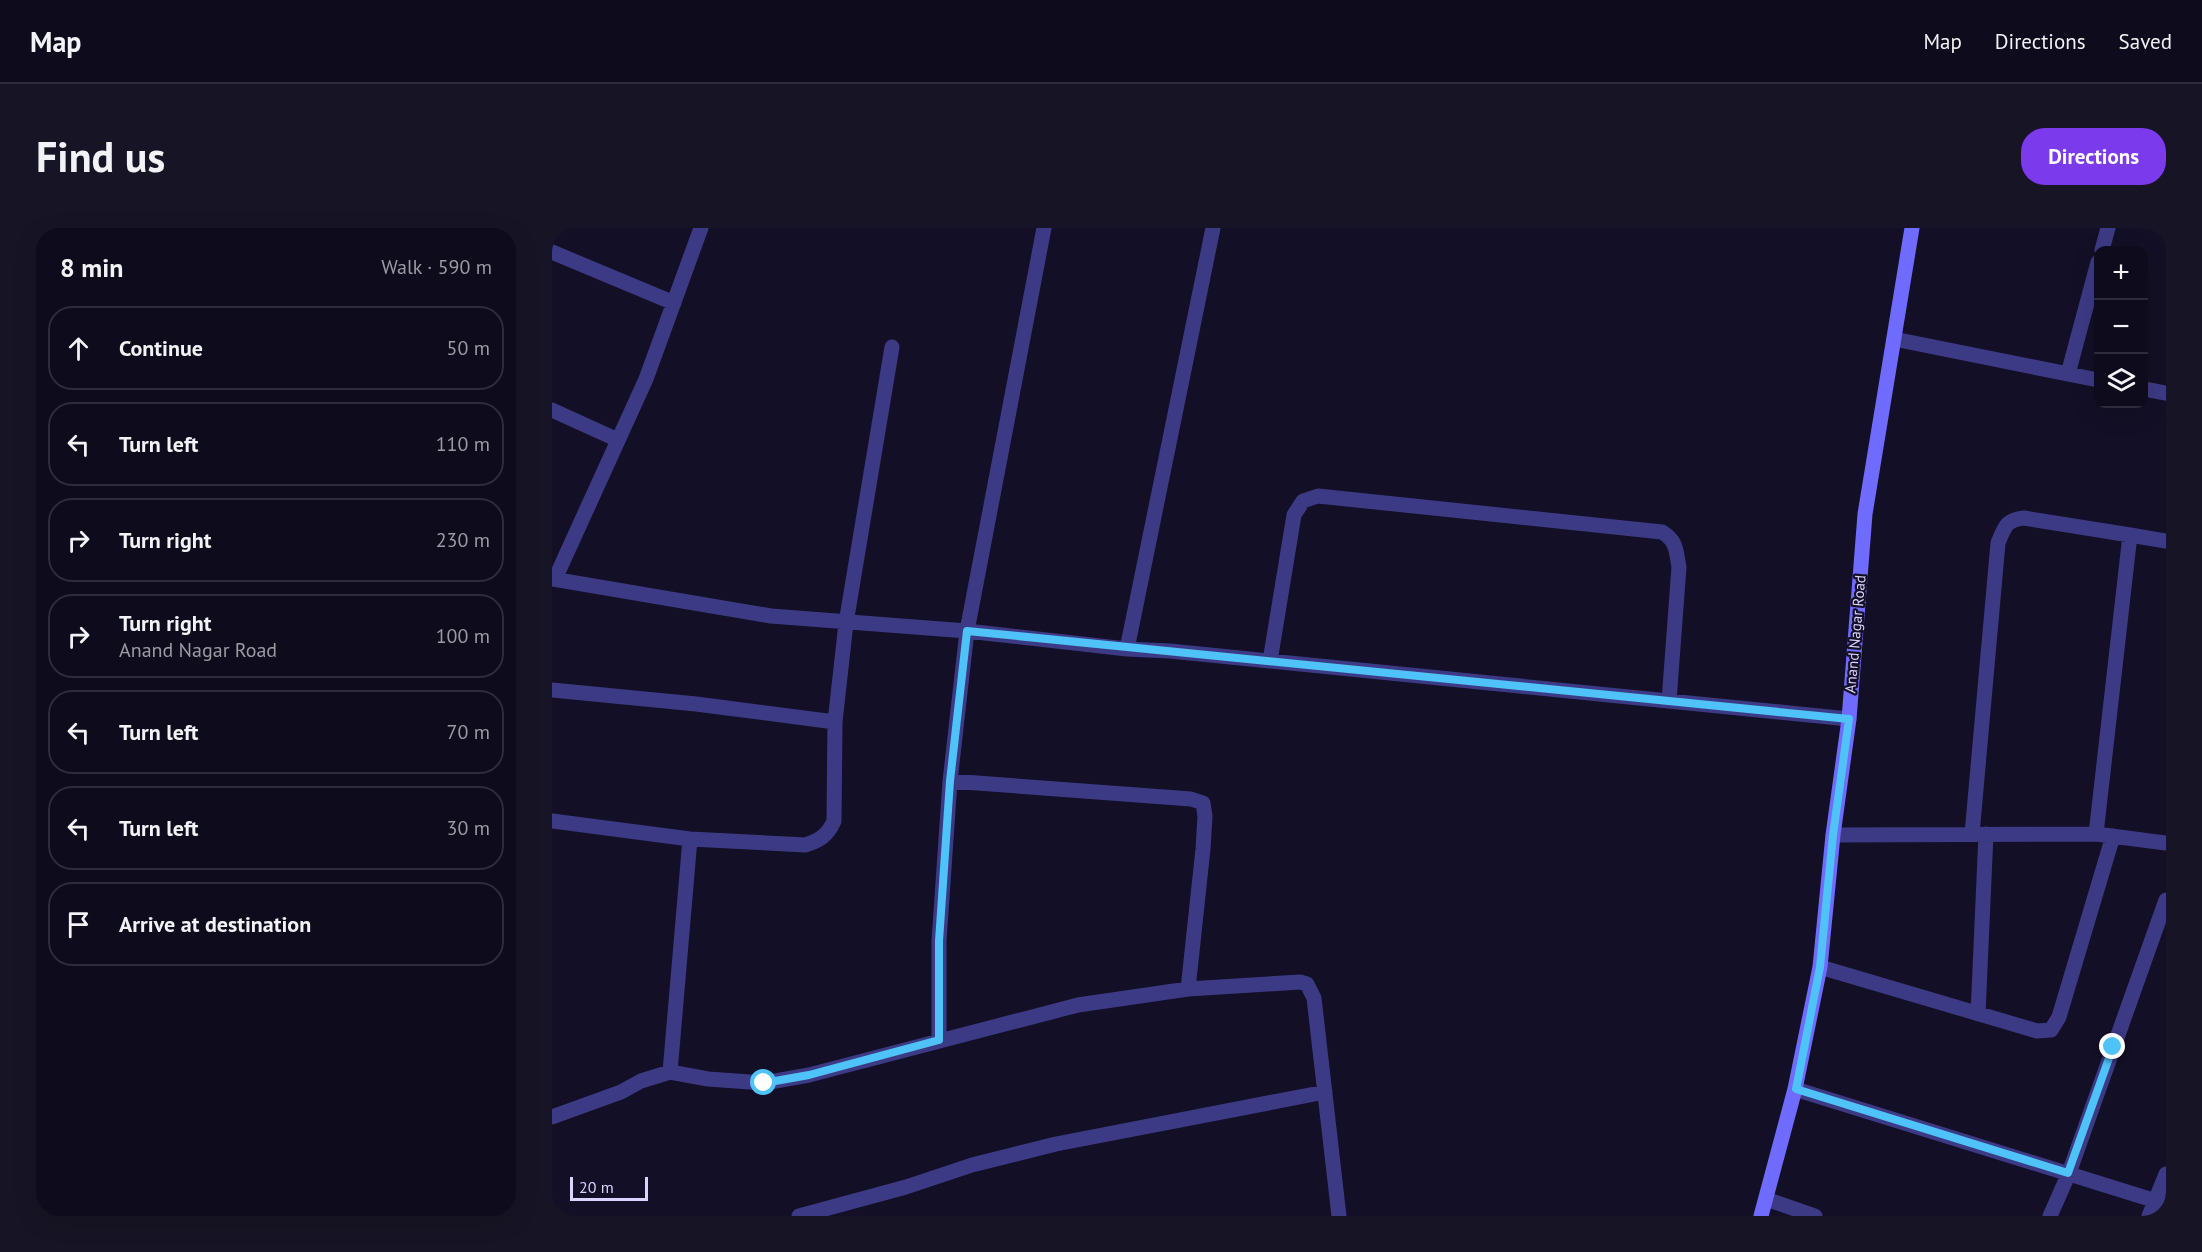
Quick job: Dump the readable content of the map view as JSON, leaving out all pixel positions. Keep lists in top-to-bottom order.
{
  "streets": {
    "street": ["Anand Nagar Road"]
  },
  "scale_bar": "20 m",
  "page": {
    "header": "Map",
    "nav": ["Map", "Directions", "Saved"],
    "buttons": "Directions",
    "title": "Find us",
    "heading": ["8 min", "Walk · 590 m"],
    "map_buttons": ["+", "−"],
    "list": [
      ["Continue", "50 m"],
      ["Turn left", "110 m"],
      ["Turn right", "230 m"],
      ["Turn right", "Anand Nagar Road", "100 m"],
      ["Turn left", "70 m"],
      ["Turn left", "30 m"],
      "Arrive at destination"
    ],
    "scale": "20 m"
  }
}
